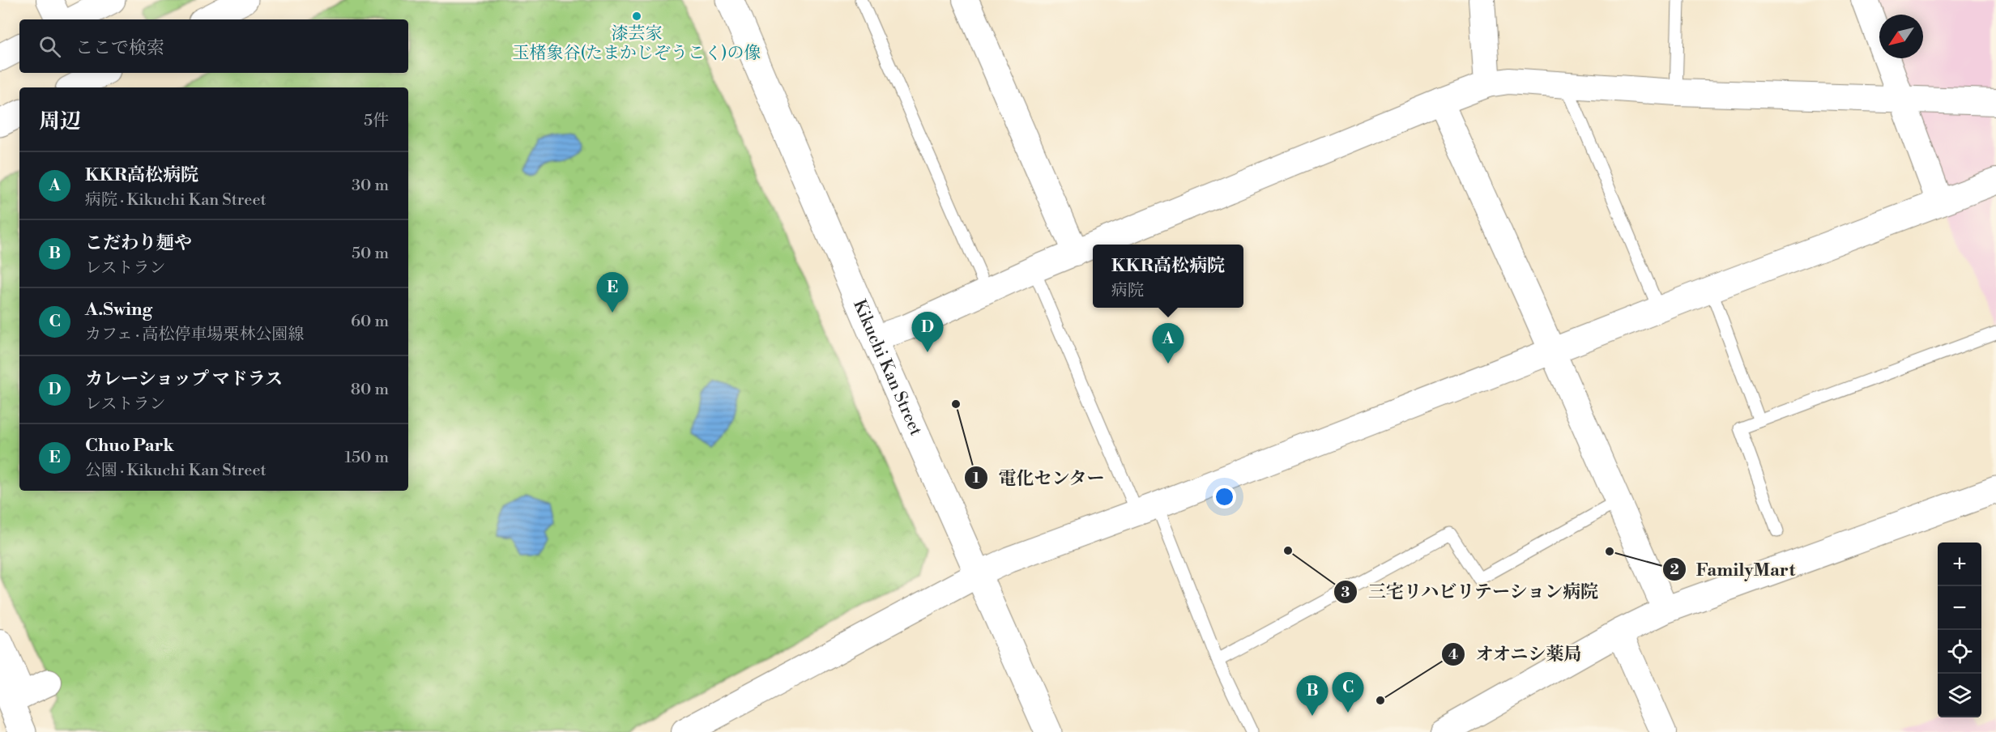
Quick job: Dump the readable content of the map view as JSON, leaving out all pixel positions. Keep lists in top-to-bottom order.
{
  "streets": {
    "main road": ["Kikuchi Kan Street"]
  },
  "places": [
    "漆芸家 玉楮象谷(たまかじぞうこく)の像",
    "電化センター",
    "三宅リハビリテーション病院",
    "FamilyMart",
    "オオニシ薬局"
  ],
  "north": "bottom left",
  "page": {
    "search": "ここで検索",
    "heading": ["周辺", "5件"],
    "list": [
      {
        "mark": "A",
        "name": "KKR高松病院",
        "note": "病院 · Kikuchi Kan Street",
        "value": "30 m"
      },
      {
        "mark": "B",
        "name": "こだわり麺や",
        "note": "レストラン",
        "value": "50 m"
      },
      {
        "mark": "C",
        "name": "A.Swing",
        "note": "カフェ · 高松停車場栗林公園線",
        "value": "60 m"
      },
      {
        "mark": "D",
        "name": "カレーショップ マドラス",
        "note": "レストラン",
        "value": "80 m"
      },
      {
        "mark": "E",
        "name": "Chuo Park",
        "note": "公園 · Kikuchi Kan Street",
        "value": "150 m"
      }
    ],
    "popup": ["KKR高松病院", "病院"],
    "pins": [
      "E",
      "D",
      "A",
      "C",
      "B"
    ],
    "map_buttons": ["+", "−"]
  }
}
